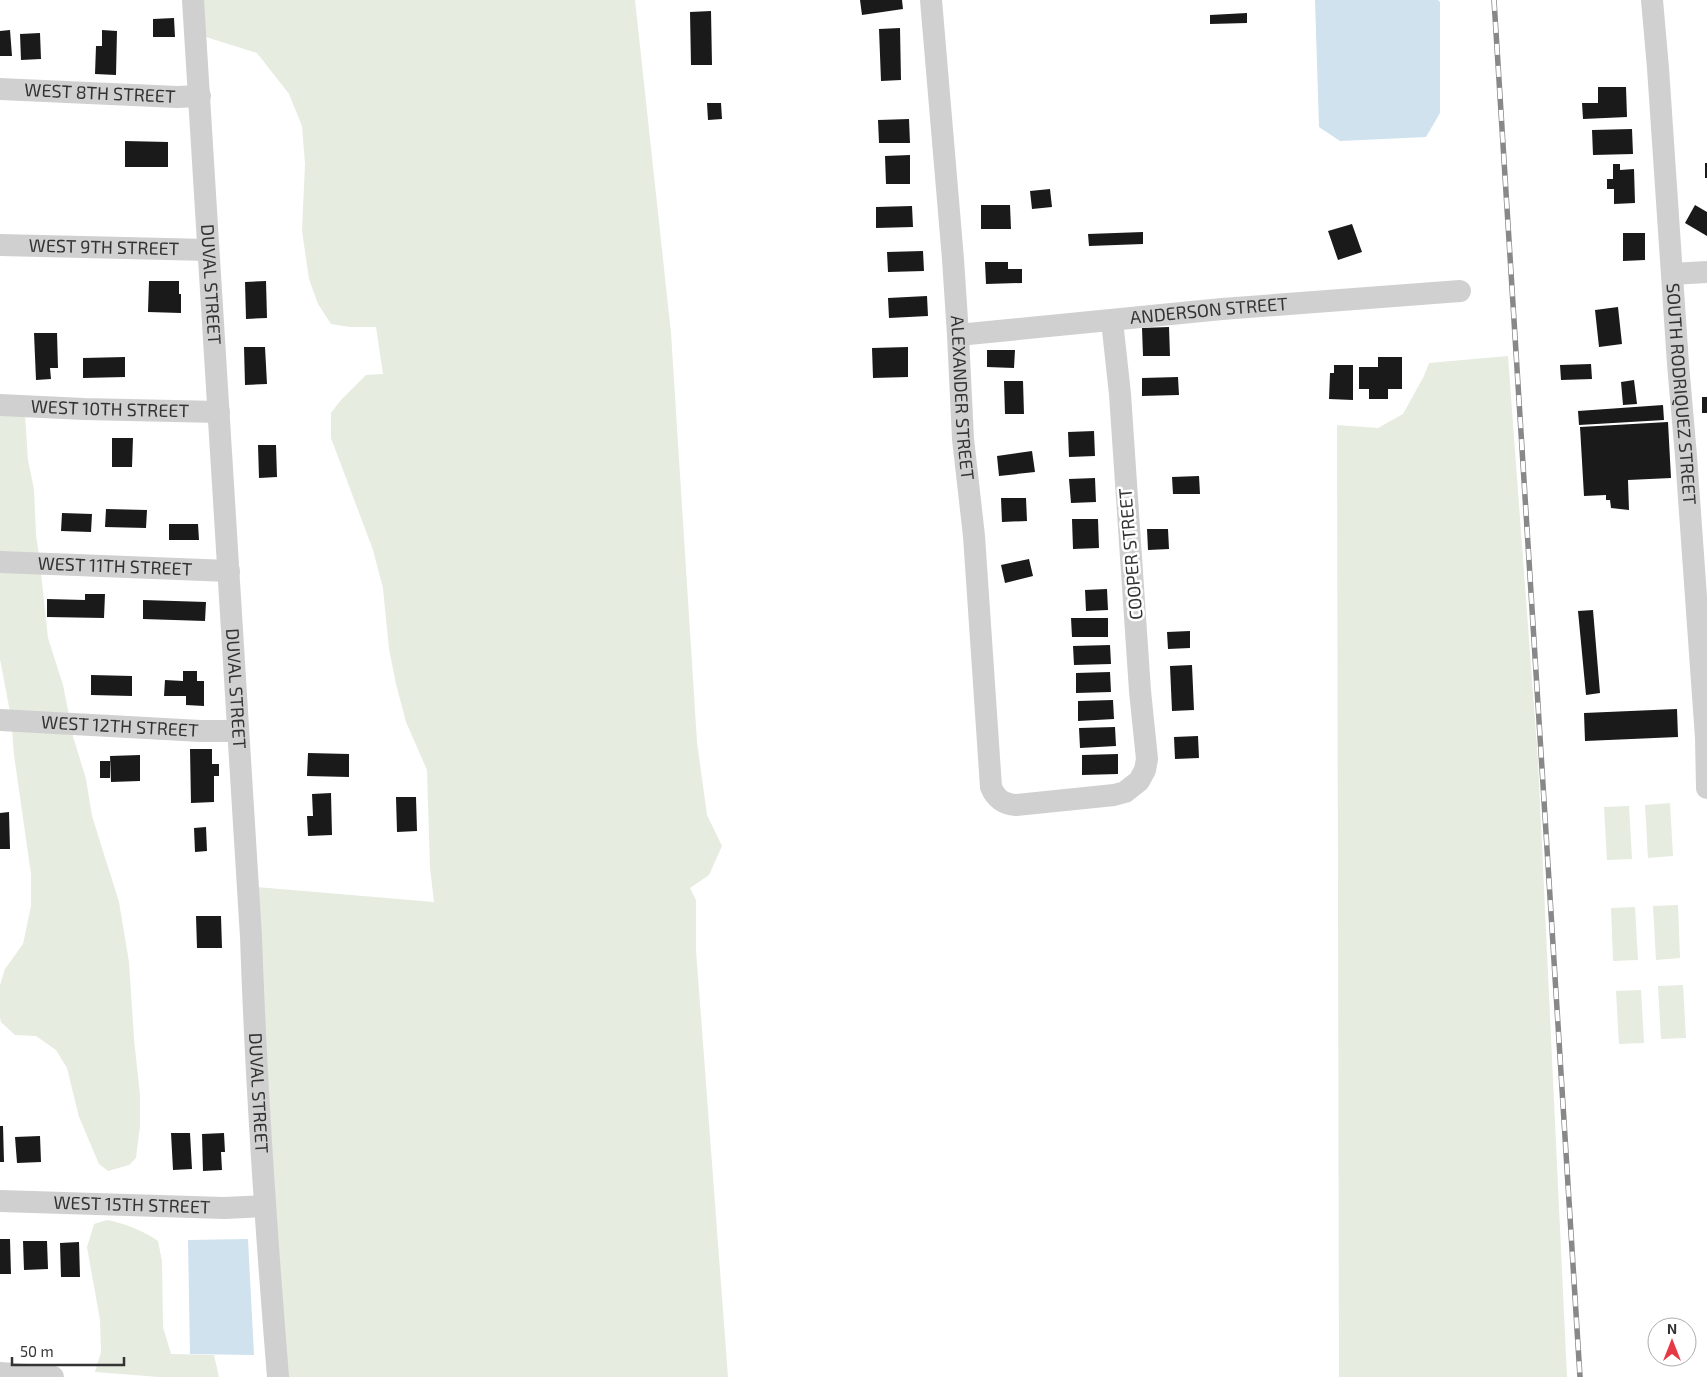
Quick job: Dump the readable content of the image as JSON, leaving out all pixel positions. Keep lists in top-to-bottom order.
{
  "streets": {
    "street": [
      "WEST 8TH STREET",
      "WEST 9TH STREET",
      "DUVAL STREET",
      "ANDERSON STREET",
      "SOUTH RODRIQUEZ STREET",
      "ALEXANDER STREET",
      "WEST 10TH STREET",
      "COOPER STREET",
      "WEST 11TH STREET",
      "WEST 12TH STREET",
      "WEST 15TH STREET"
    ]
  },
  "crossings": [
    ["WEST 8TH STREET", "DUVAL STREET"],
    ["WEST 9TH STREET", "DUVAL STREET"],
    ["DUVAL STREET", "WEST 10TH STREET"],
    ["DUVAL STREET", "WEST 11TH STREET"],
    ["DUVAL STREET", "WEST 12TH STREET"],
    ["DUVAL STREET", "WEST 15TH STREET"],
    ["ANDERSON STREET", "ALEXANDER STREET"],
    ["ANDERSON STREET", "COOPER STREET"],
    ["ALEXANDER STREET", "COOPER STREET"]
  ],
  "scale_bar": "50 m",
  "north": "top"
}
